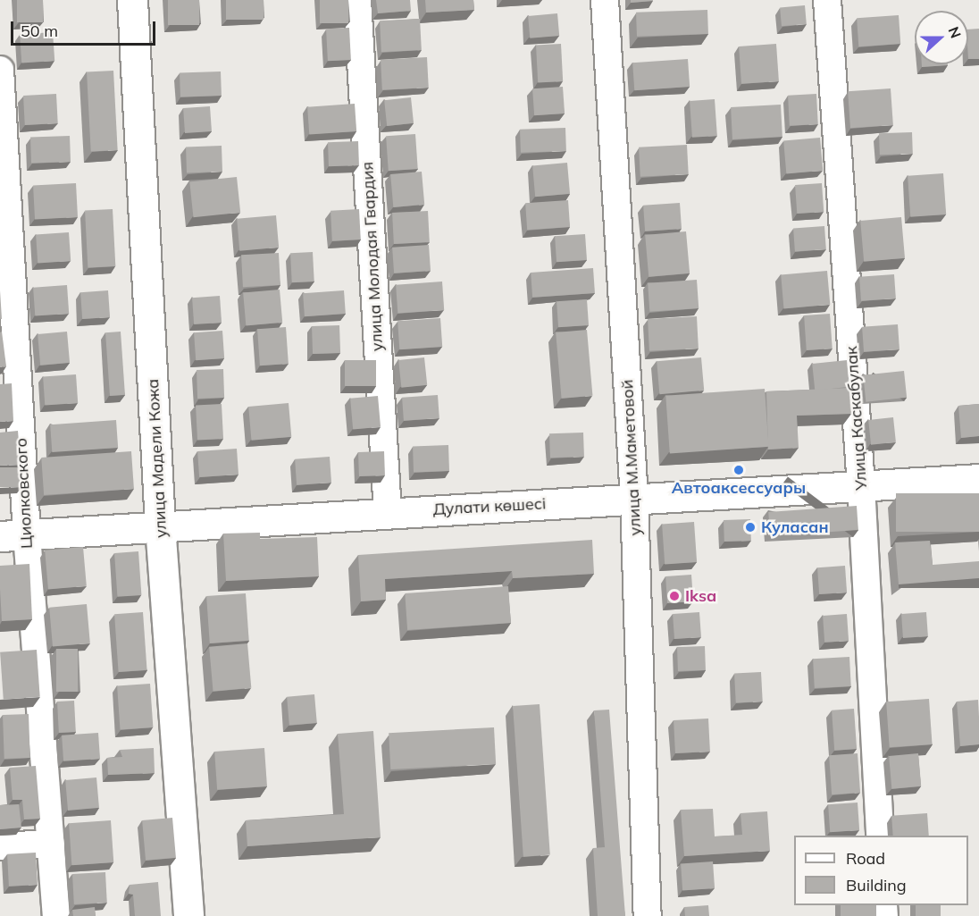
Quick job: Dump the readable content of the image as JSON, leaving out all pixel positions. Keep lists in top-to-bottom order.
{
  "streets": {
    "main road": ["улица Мадели Кожа", "Дулати көшесі"],
    "street": [
      "улица Молодая Гвардия",
      "Улица Каскабулак",
      "улица М.Маметовой",
      "Циолковского"
    ]
  },
  "crossings": [
    ["улица Молодая Гвардия", "Дулати көшесі"],
    ["Улица Каскабулак", "Дулати көшесі"],
    ["улица М.Маметовой", "Дулати көшесі"],
    ["улица Мадели Кожа", "Дулати көшесі"],
    ["Циолковского", "Дулати көшесі"]
  ],
  "places": ["Автоаксессуары", "Куласан", "Iksa"],
  "legend": ["Road", "Building"],
  "scale_bar": "50 m",
  "north": "right"
}
